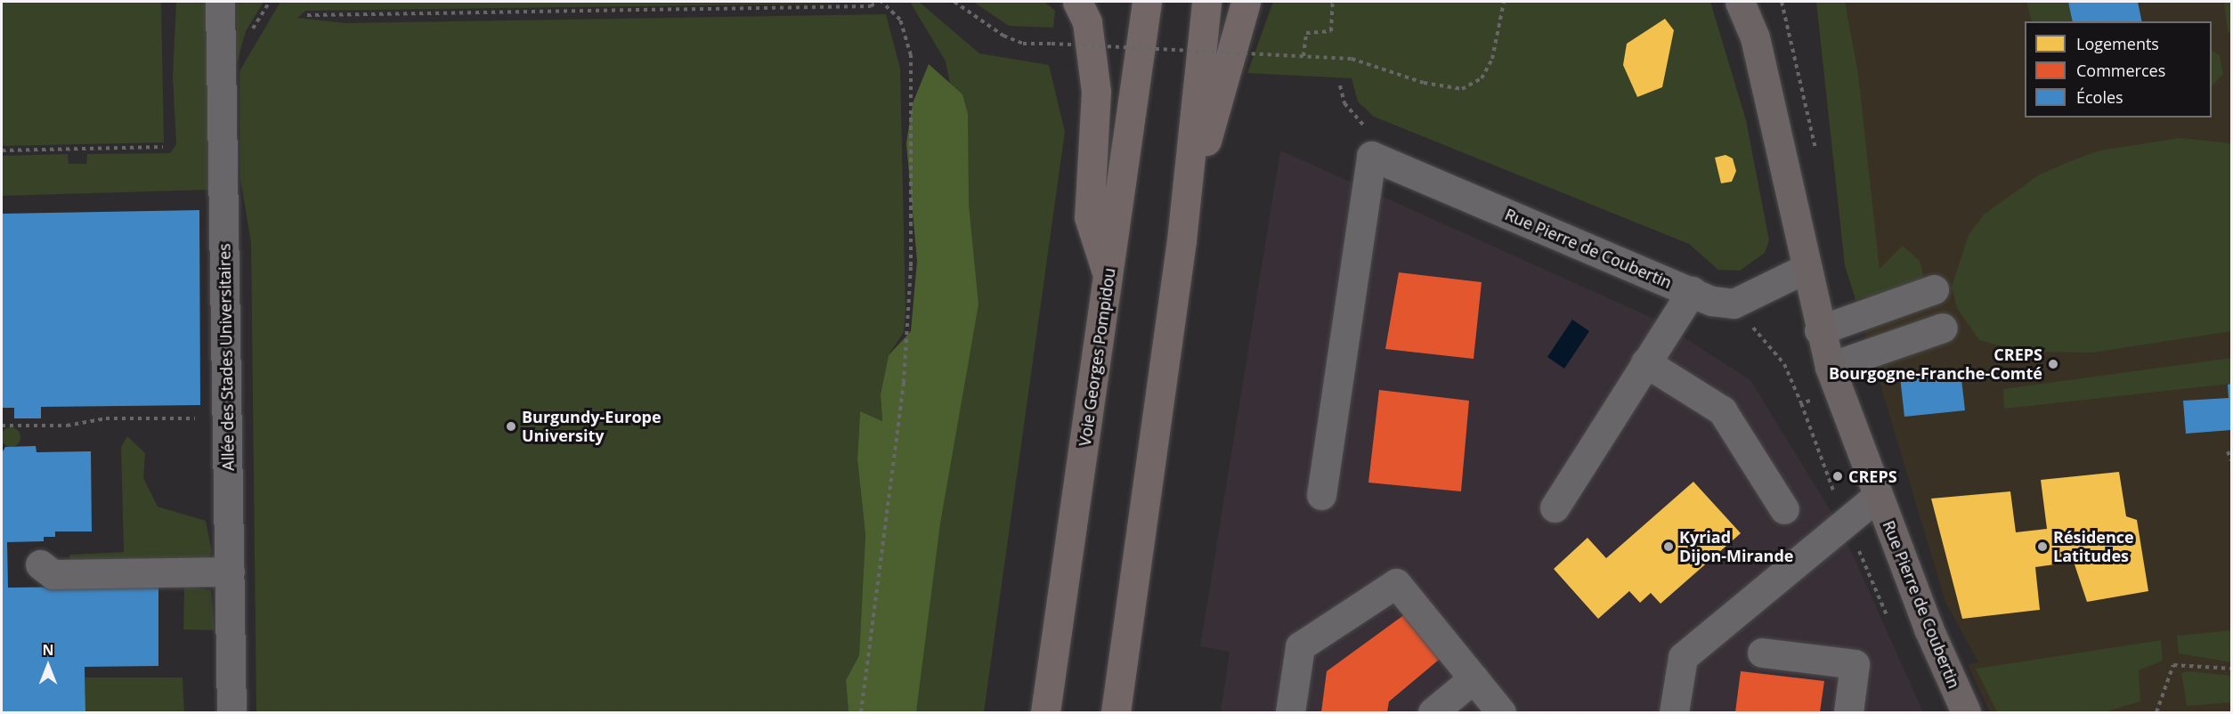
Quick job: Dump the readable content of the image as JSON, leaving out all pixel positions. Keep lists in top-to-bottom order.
{
  "streets": {
    "highway": ["Voie Georges Pompidou"],
    "main road": ["Rue Pierre de Coubertin"],
    "street": ["Allée des Stades Universitaires"]
  },
  "places": [
    "CREPS Bourgogne-Franche-Comté",
    "Burgundy-Europe University",
    "CREPS",
    "Kyriad Dijon-Mirande",
    "Résidence Latitudes"
  ],
  "legend": ["Logements", "Commerces", "Écoles"],
  "north": "top"
}
